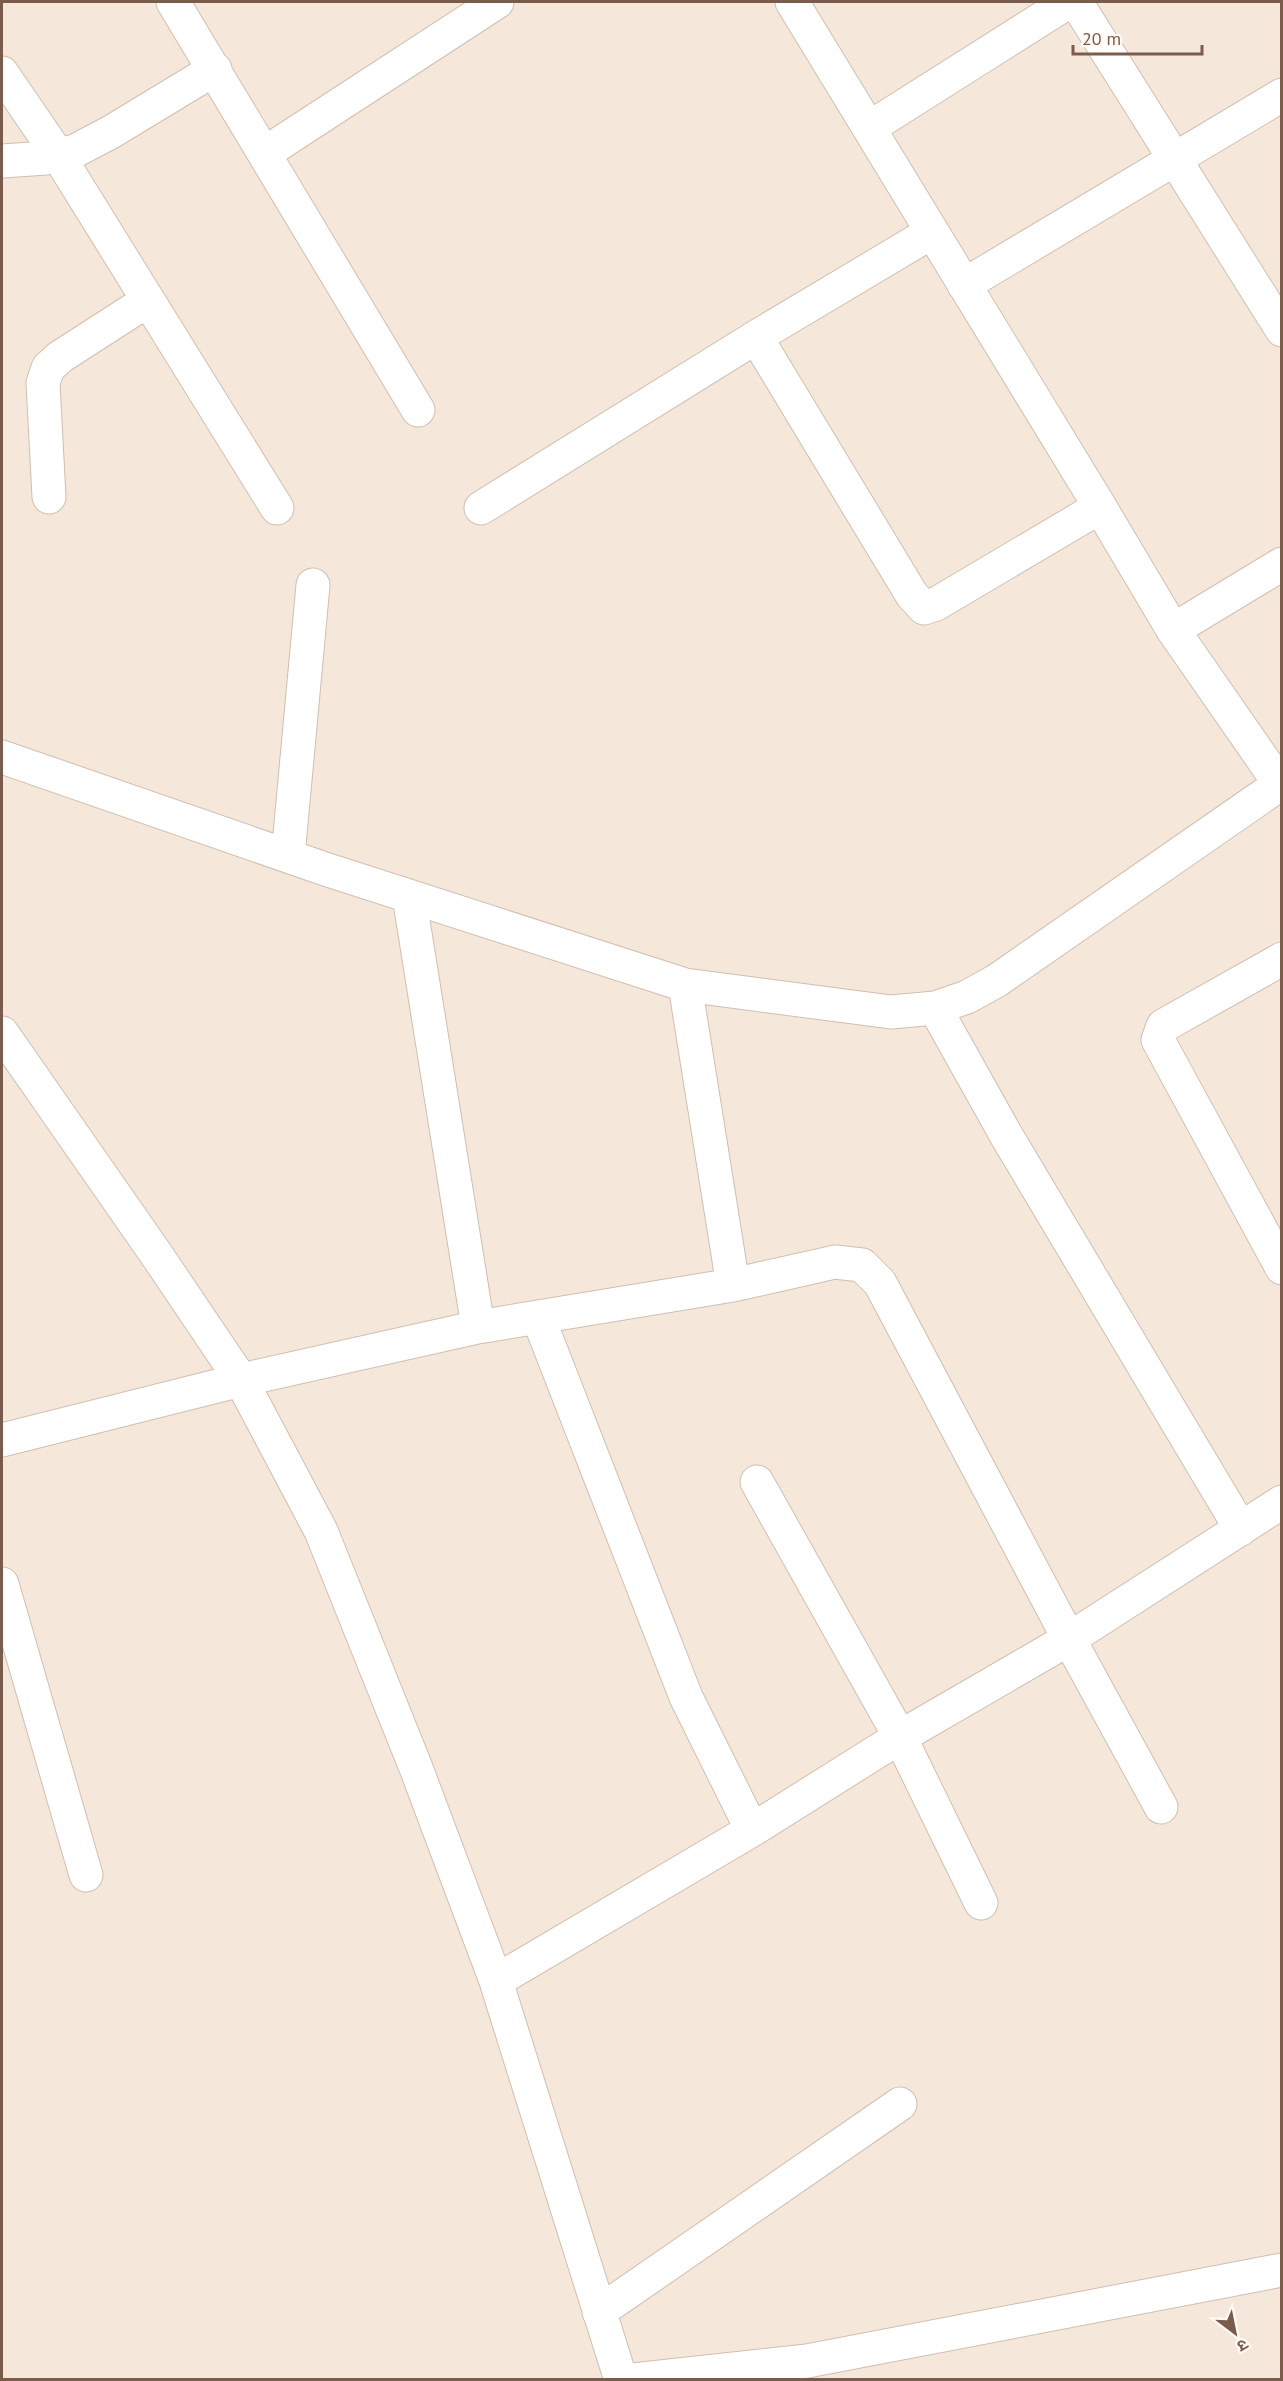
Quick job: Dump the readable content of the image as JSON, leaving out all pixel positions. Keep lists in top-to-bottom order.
{
  "scale_bar": "20 m",
  "north": "bottom right"
}
